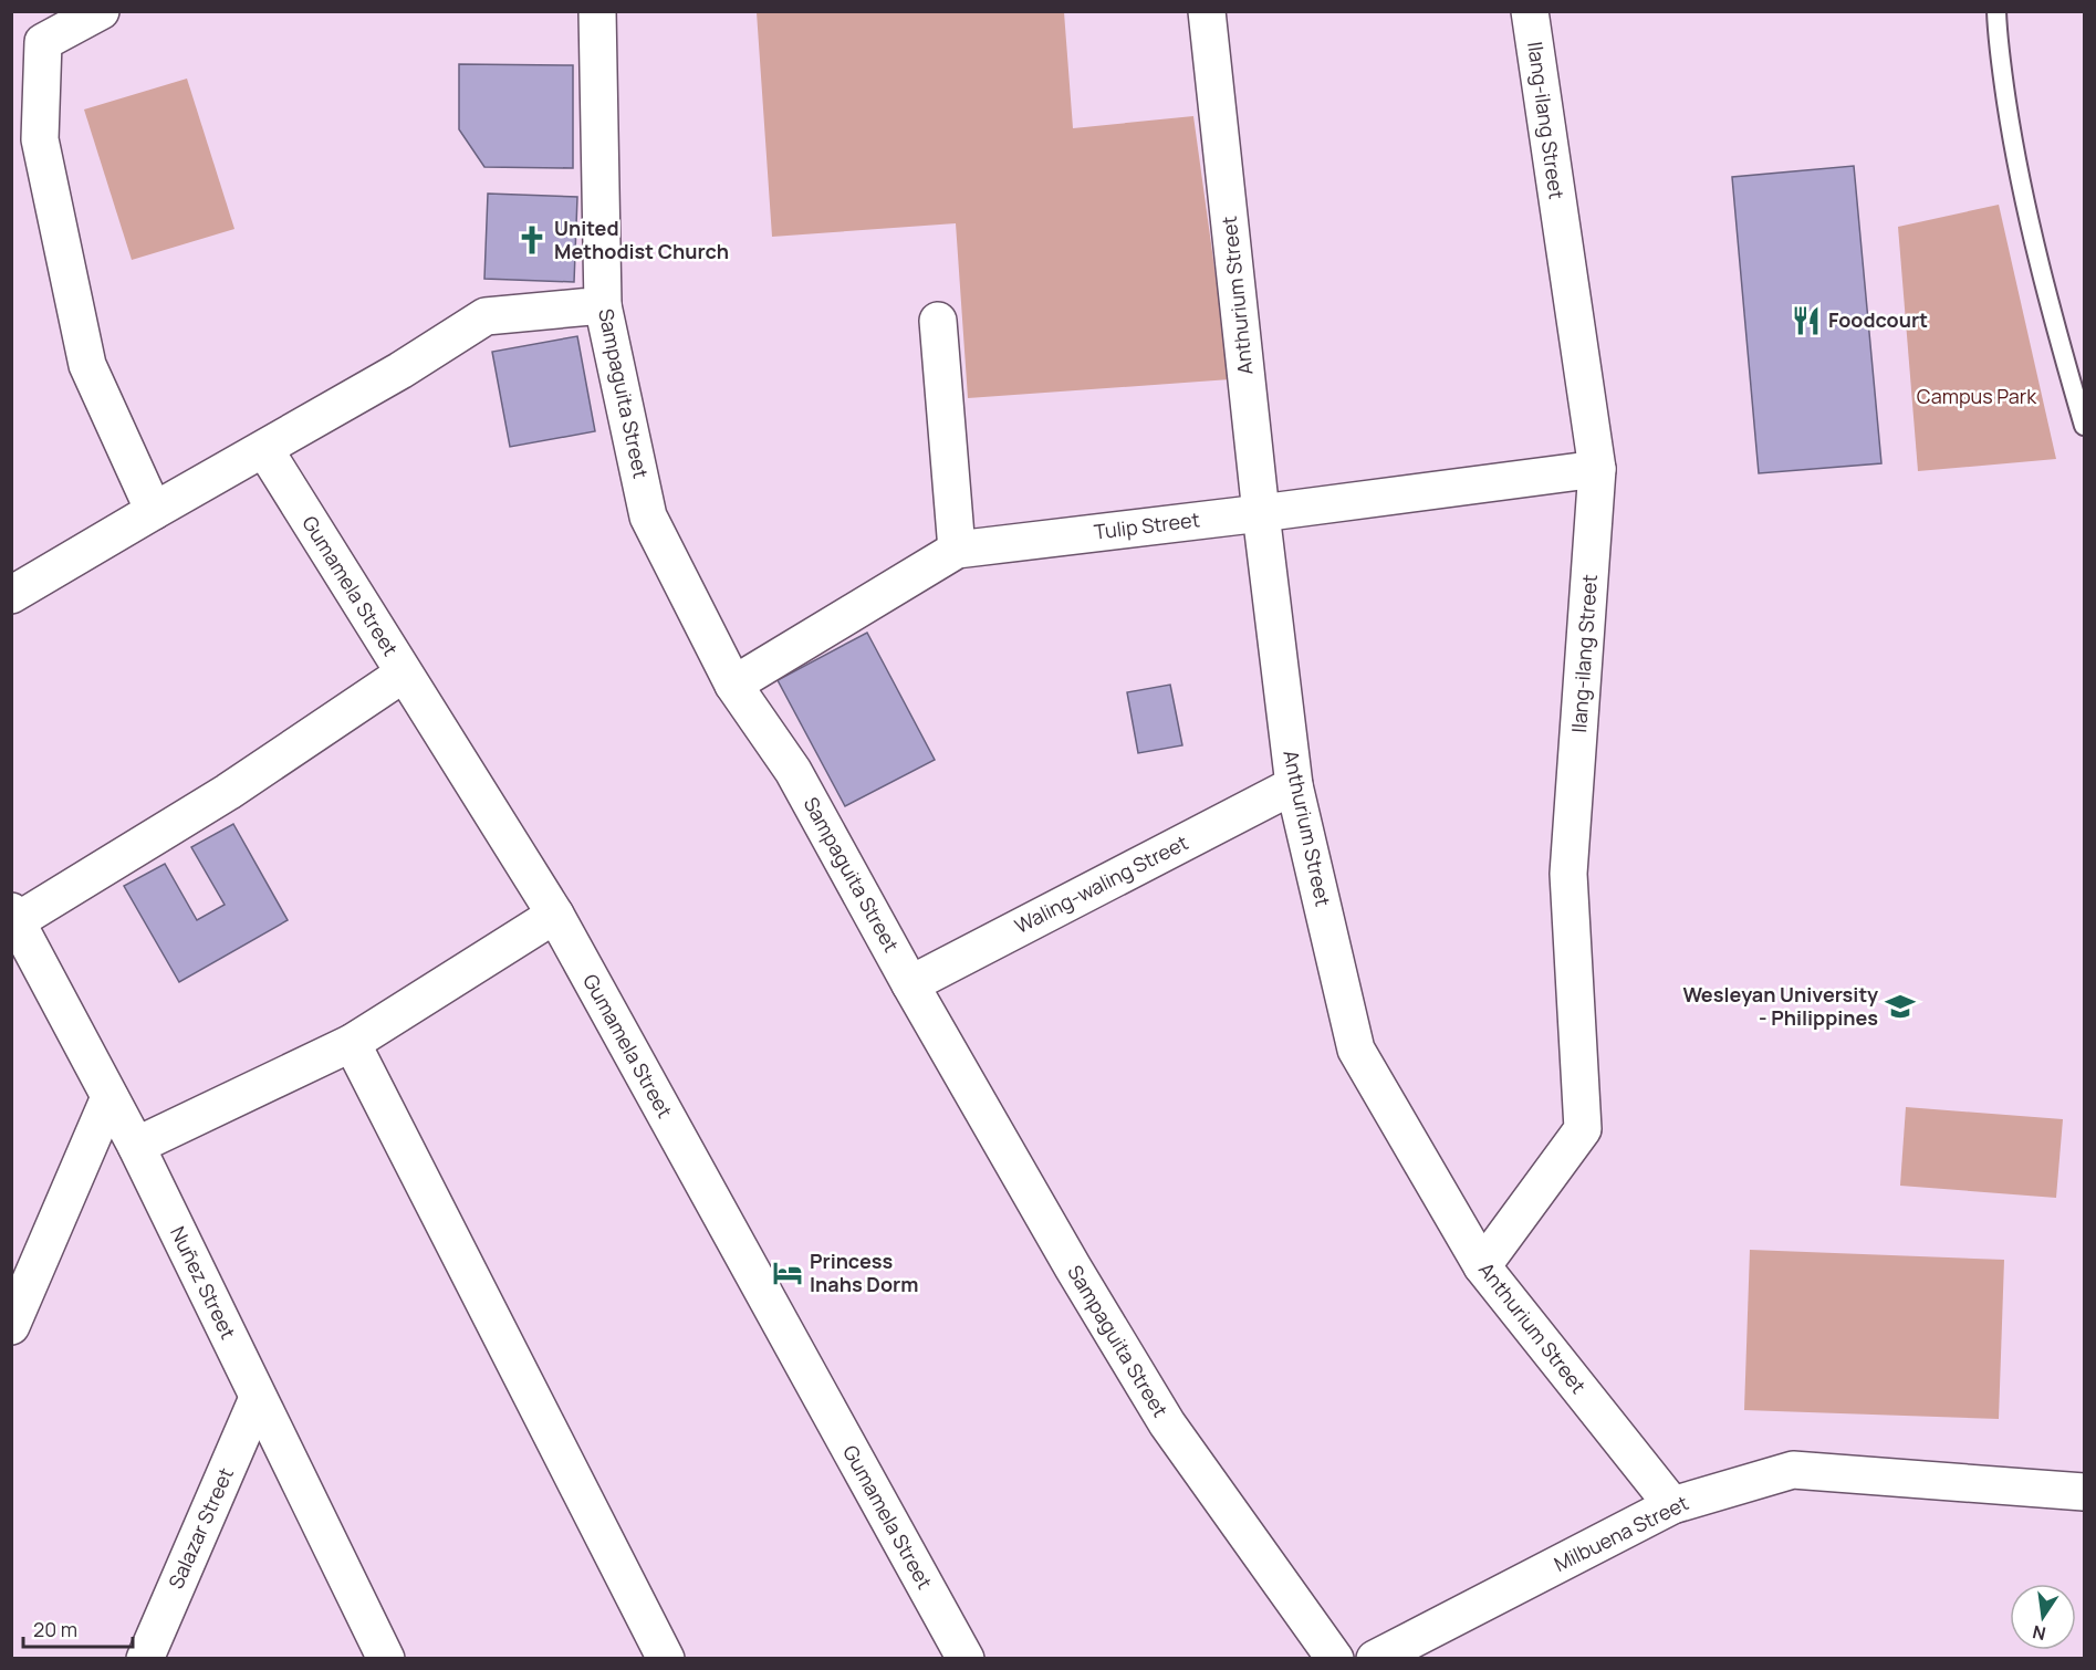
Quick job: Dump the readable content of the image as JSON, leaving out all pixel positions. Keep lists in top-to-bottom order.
{
  "streets": {
    "street": [
      "Ilang-ilang Street",
      "Anthurium Street",
      "Sampaguita Street",
      "Tulip Street",
      "Gumamela Street",
      "Waling-waling Street",
      "Nuñez Street",
      "Salazar Street",
      "Milbuena Street"
    ]
  },
  "crossings": [
    ["Ilang-ilang Street", "Anthurium Street"],
    ["Ilang-ilang Street", "Tulip Street"],
    ["Anthurium Street", "Tulip Street"],
    ["Anthurium Street", "Waling-waling Street"],
    ["Anthurium Street", "Milbuena Street"],
    ["Sampaguita Street", "Tulip Street"],
    ["Sampaguita Street", "Waling-waling Street"],
    ["Nuñez Street", "Salazar Street"]
  ],
  "parks": ["Campus Park"],
  "places": {
    "church": ["United Methodist Church"],
    "restaurant": ["Foodcourt"],
    "school or university": ["Wesleyan University - Philippines"],
    "hotel": ["Princess Inahs Dorm"]
  },
  "scale_bar": "20 m",
  "north": "bottom"
}
